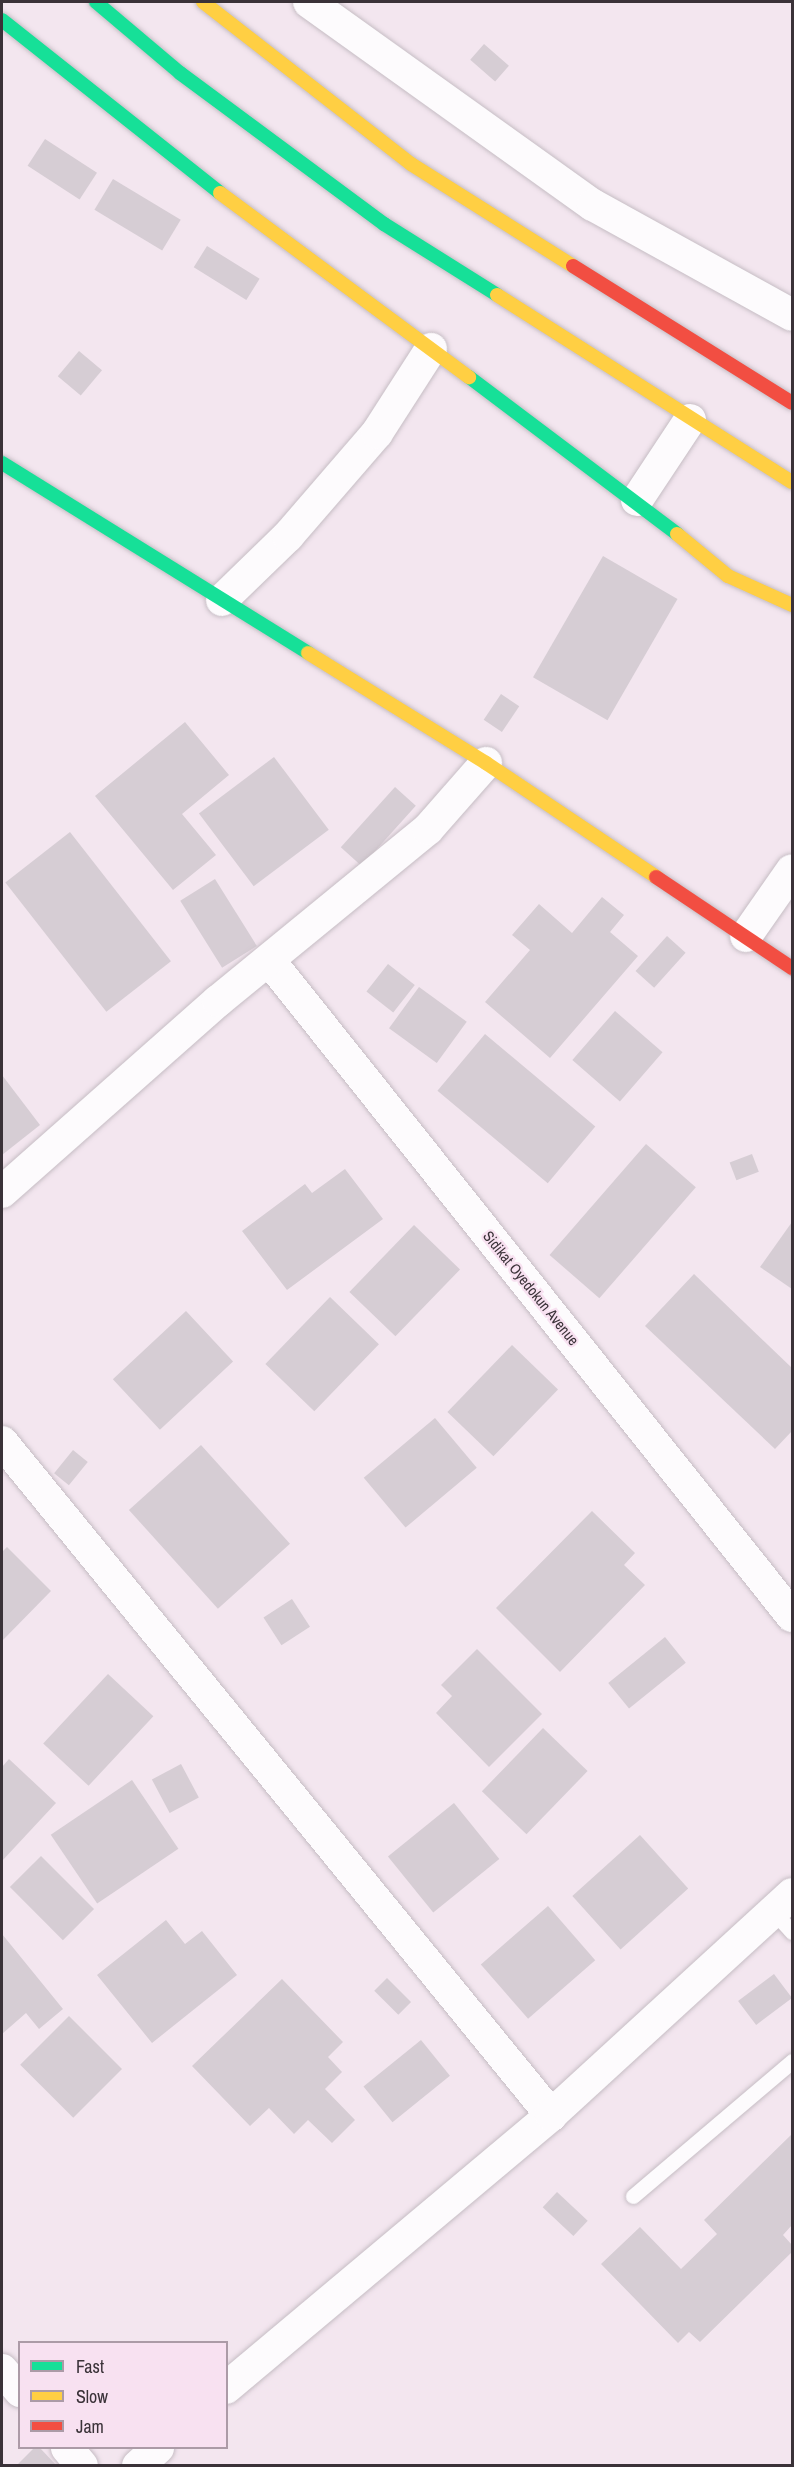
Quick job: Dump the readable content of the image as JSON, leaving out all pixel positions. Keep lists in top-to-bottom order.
{
  "streets": {
    "street": ["Sidikat Oyedokun Avenue"]
  },
  "legend": ["Fast", "Slow", "Jam"]
}
